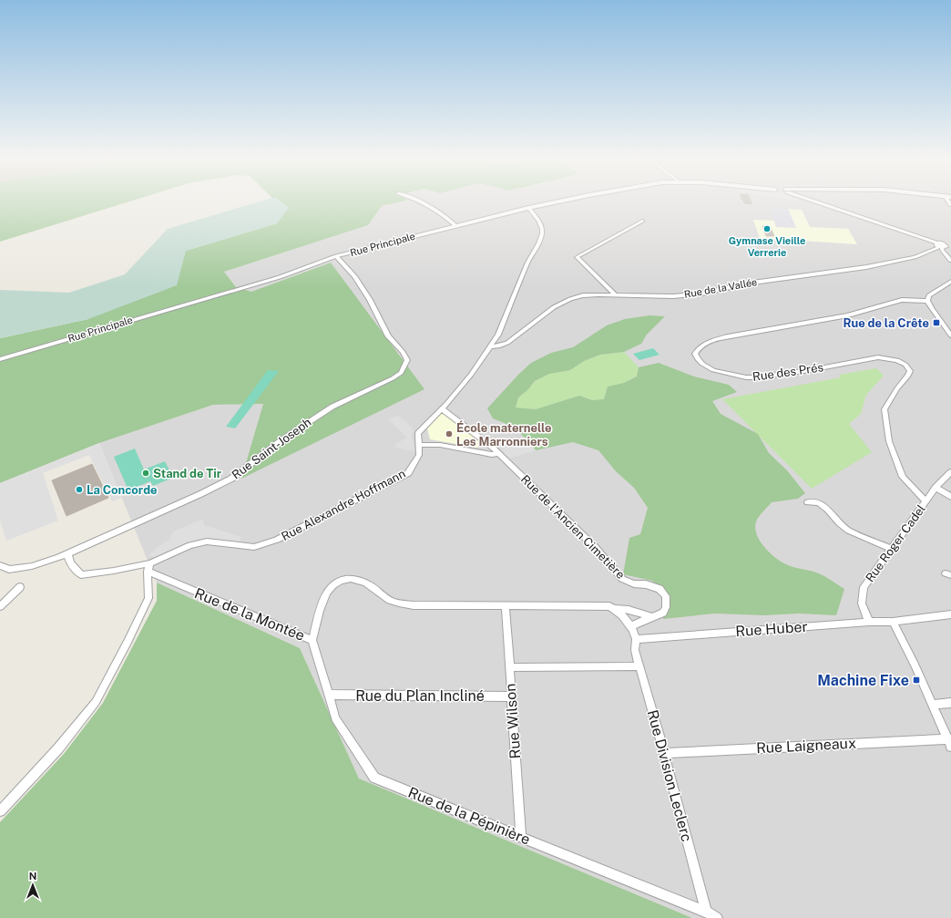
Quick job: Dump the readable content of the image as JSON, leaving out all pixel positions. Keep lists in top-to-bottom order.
{
  "streets": {
    "street": [
      "Rue Principale",
      "Rue de la Vallée",
      "Rue des Prés",
      "Rue Saint-Joseph",
      "Rue Alexandre Hoffmann",
      "Rue de l'Ancien Cimetière",
      "Rue Roger Cadel",
      "Rue de la Montée",
      "Rue Huber",
      "Rue du Plan Incliné",
      "Rue Wilson",
      "Rue Laigneaux",
      "Rue Division Leclerc",
      "Rue de la Pépinière"
    ]
  },
  "crossings": [
    ["Rue Principale", "Rue Saint-Joseph"],
    ["Rue Principale", "Rue Alexandre Hoffmann"],
    ["Rue de la Vallée", "Rue Alexandre Hoffmann"],
    ["Rue des Prés", "Rue Roger Cadel"],
    ["Rue Alexandre Hoffmann", "Rue de l'Ancien Cimetière"],
    ["Rue Roger Cadel", "Rue Huber"],
    ["Rue de la Montée", "Rue Wilson"],
    ["Rue de la Montée", "Rue de la Pépinière"],
    ["Rue Huber", "Rue Division Leclerc"],
    ["Rue du Plan Incliné", "Rue Wilson"],
    ["Rue du Plan Incliné", "Rue de la Pépinière"],
    ["Rue Wilson", "Rue de la Pépinière"],
    ["Rue Laigneaux", "Rue Division Leclerc"],
    ["Rue Division Leclerc", "Rue de la Pépinière"]
  ],
  "places": {
    "other": [
      "Gymnase Vieille Verrerie",
      "École maternelle Les Marronniers",
      "Stand de Tir",
      "La Concorde"
    ],
    "transit": ["Rue de la Crête", "Machine Fixe"]
  },
  "north": "top"
}
